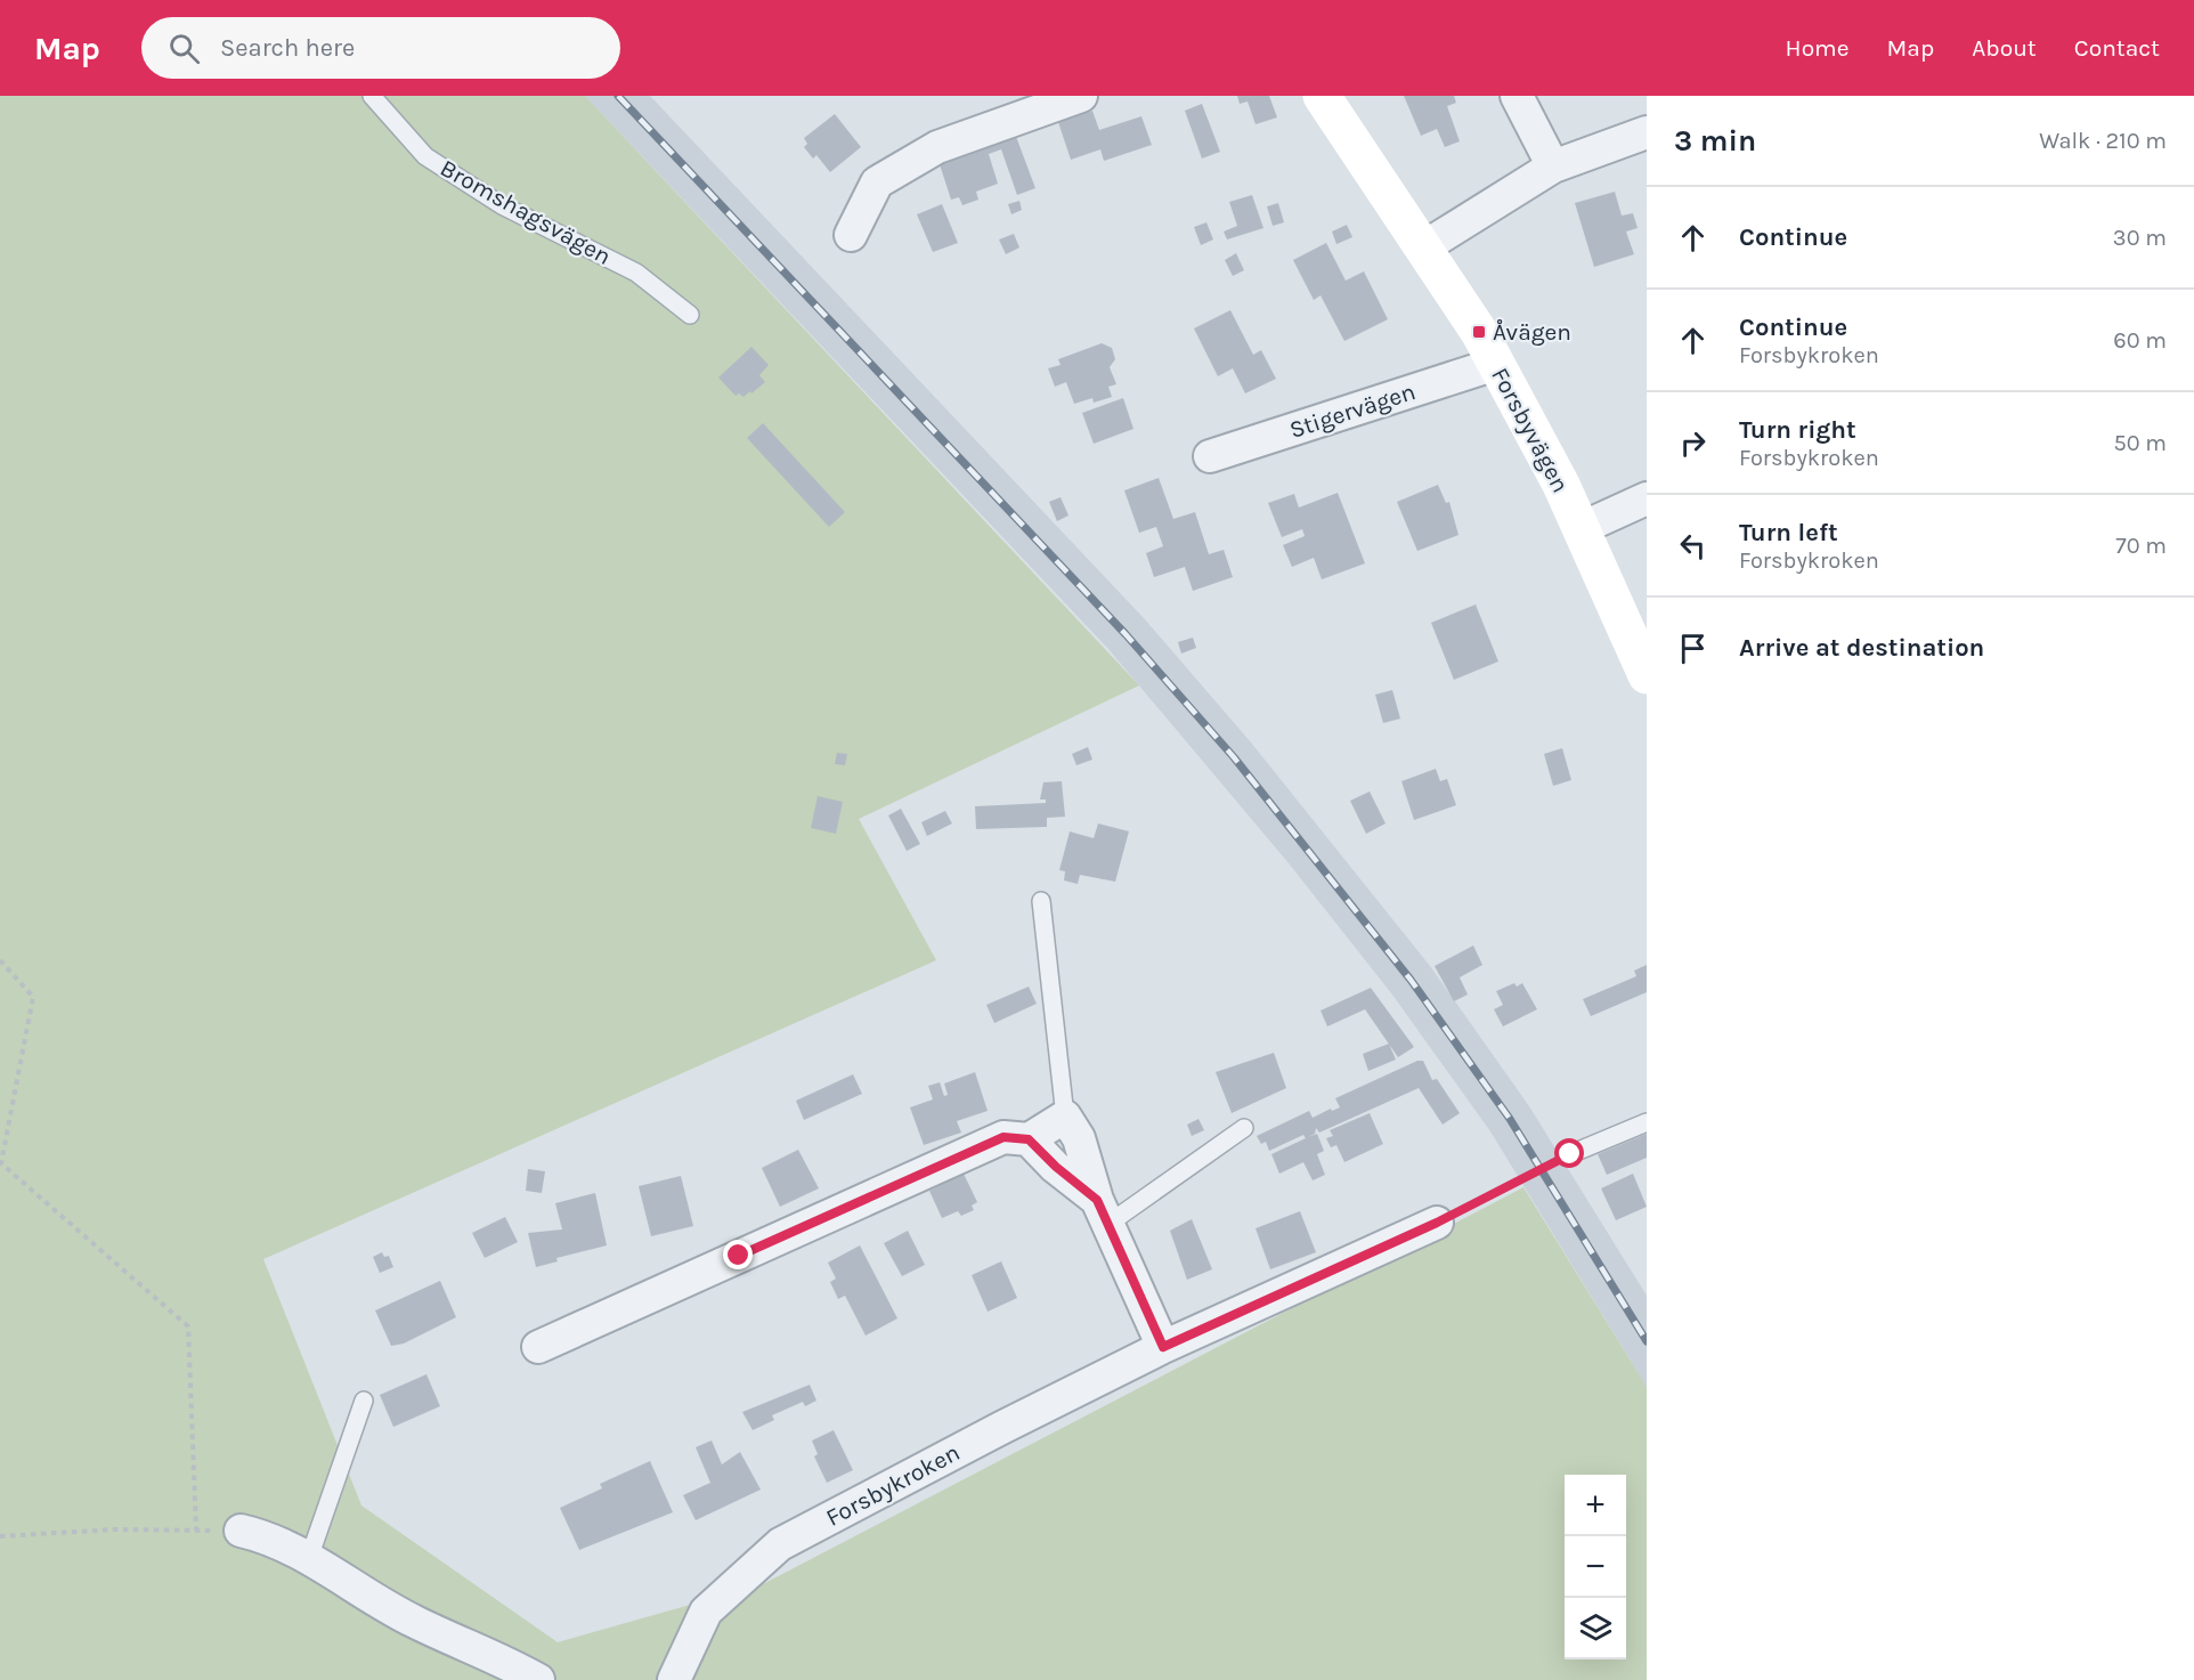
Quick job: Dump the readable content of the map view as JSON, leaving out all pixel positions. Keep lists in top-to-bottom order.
{
  "streets": {
    "street": ["Stigervägen", "Forsbyvägen", "Forsbykroken"],
    "lane": ["Bromshagsvägen"]
  },
  "crossings": [
    ["Stigervägen", "Forsbyvägen"]
  ],
  "places": {
    "transit": ["Åvägen"]
  },
  "page": {
    "header": "Map",
    "search": "Search here",
    "nav": [
      "Home",
      "Map",
      "About",
      "Contact"
    ],
    "heading": ["3 min", "Walk · 210 m"],
    "list": [
      ["Continue", "30 m"],
      ["Continue", "Forsbykroken", "60 m"],
      ["Turn right", "Forsbykroken", "50 m"],
      ["Turn left", "Forsbykroken", "70 m"],
      "Arrive at destination"
    ],
    "map_buttons": ["+", "−"]
  }
}
